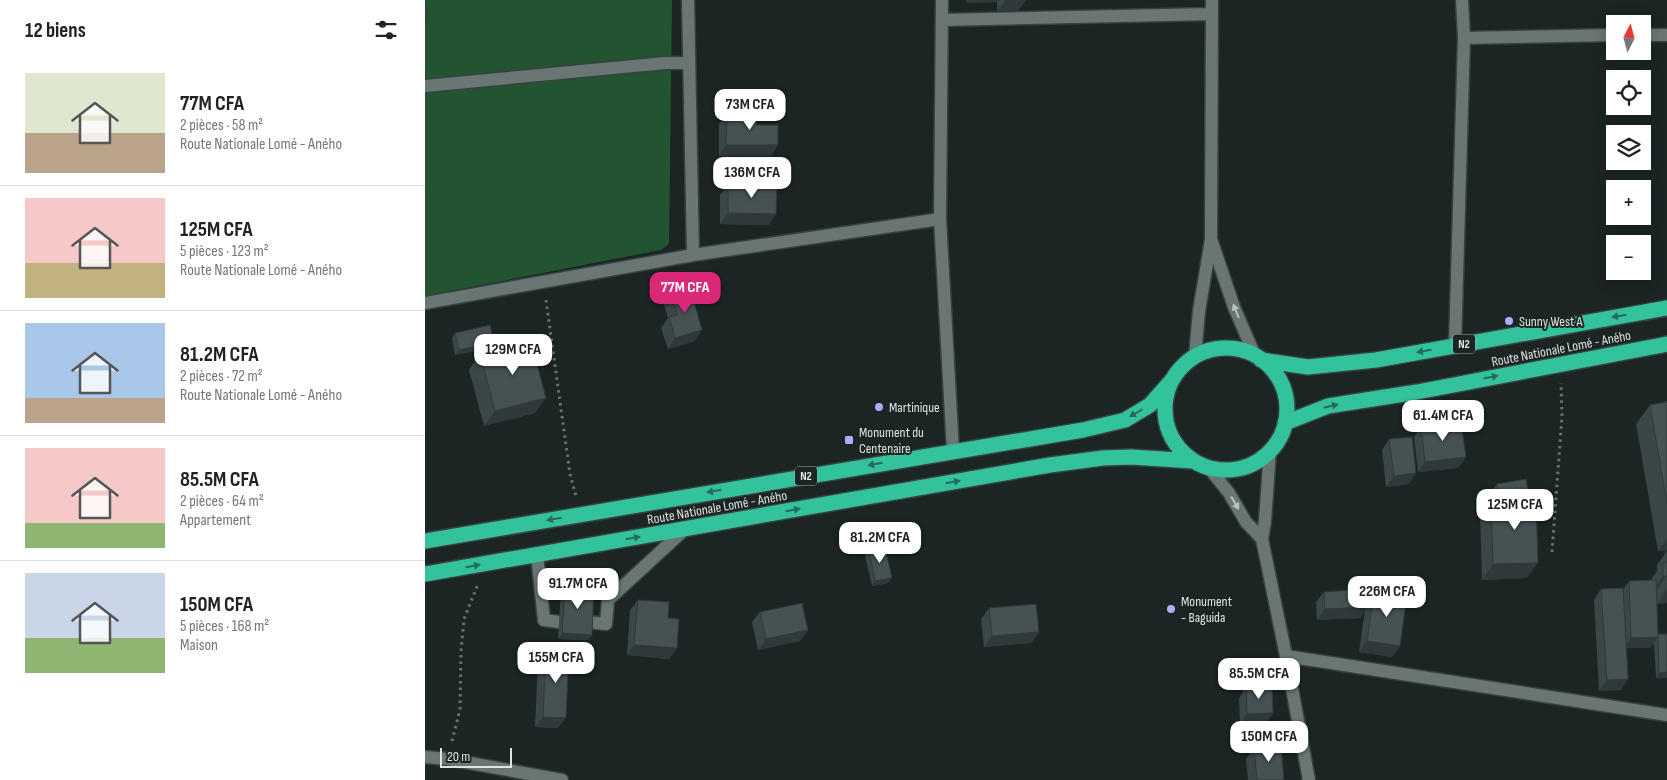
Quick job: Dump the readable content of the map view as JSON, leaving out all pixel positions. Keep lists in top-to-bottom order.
{
  "streets": {
    "highway": ["N2", "Route Nationale Lomé - Aného"]
  },
  "crossings": [
    ["N2", "Route Nationale Lomé - Aného"]
  ],
  "places": {
    "other": ["Sunny West A", "Martinique", "Monument - Baguida"],
    "transit": ["Monument du Centenaire"]
  },
  "scale_bar": "20 m",
  "north": "top",
  "page": {
    "heading": "12 biens",
    "map_buttons": ["+", "−"],
    "list": [
      {
        "name": "77M CFA",
        "note": "2 pièces · 58 m² · Route Nationale Lomé - Aného"
      },
      {
        "name": "125M CFA",
        "note": "5 pièces · 123 m² · Route Nationale Lomé - Aného"
      },
      {
        "name": "81.2M CFA",
        "note": "2 pièces · 72 m² · Route Nationale Lomé - Aného"
      },
      {
        "name": "85.5M CFA",
        "note": "2 pièces · 64 m² · Appartement"
      },
      {
        "name": "150M CFA",
        "note": "5 pièces · 168 m² · Maison"
      }
    ],
    "price": [
      "73M CFA",
      "136M CFA",
      "77M CFA",
      "129M CFA",
      "61.4M CFA",
      "125M CFA",
      "81.2M CFA",
      "91.7M CFA",
      "226M CFA",
      "155M CFA",
      "85.5M CFA",
      "150M CFA"
    ],
    "scale": "20 m"
  }
}
